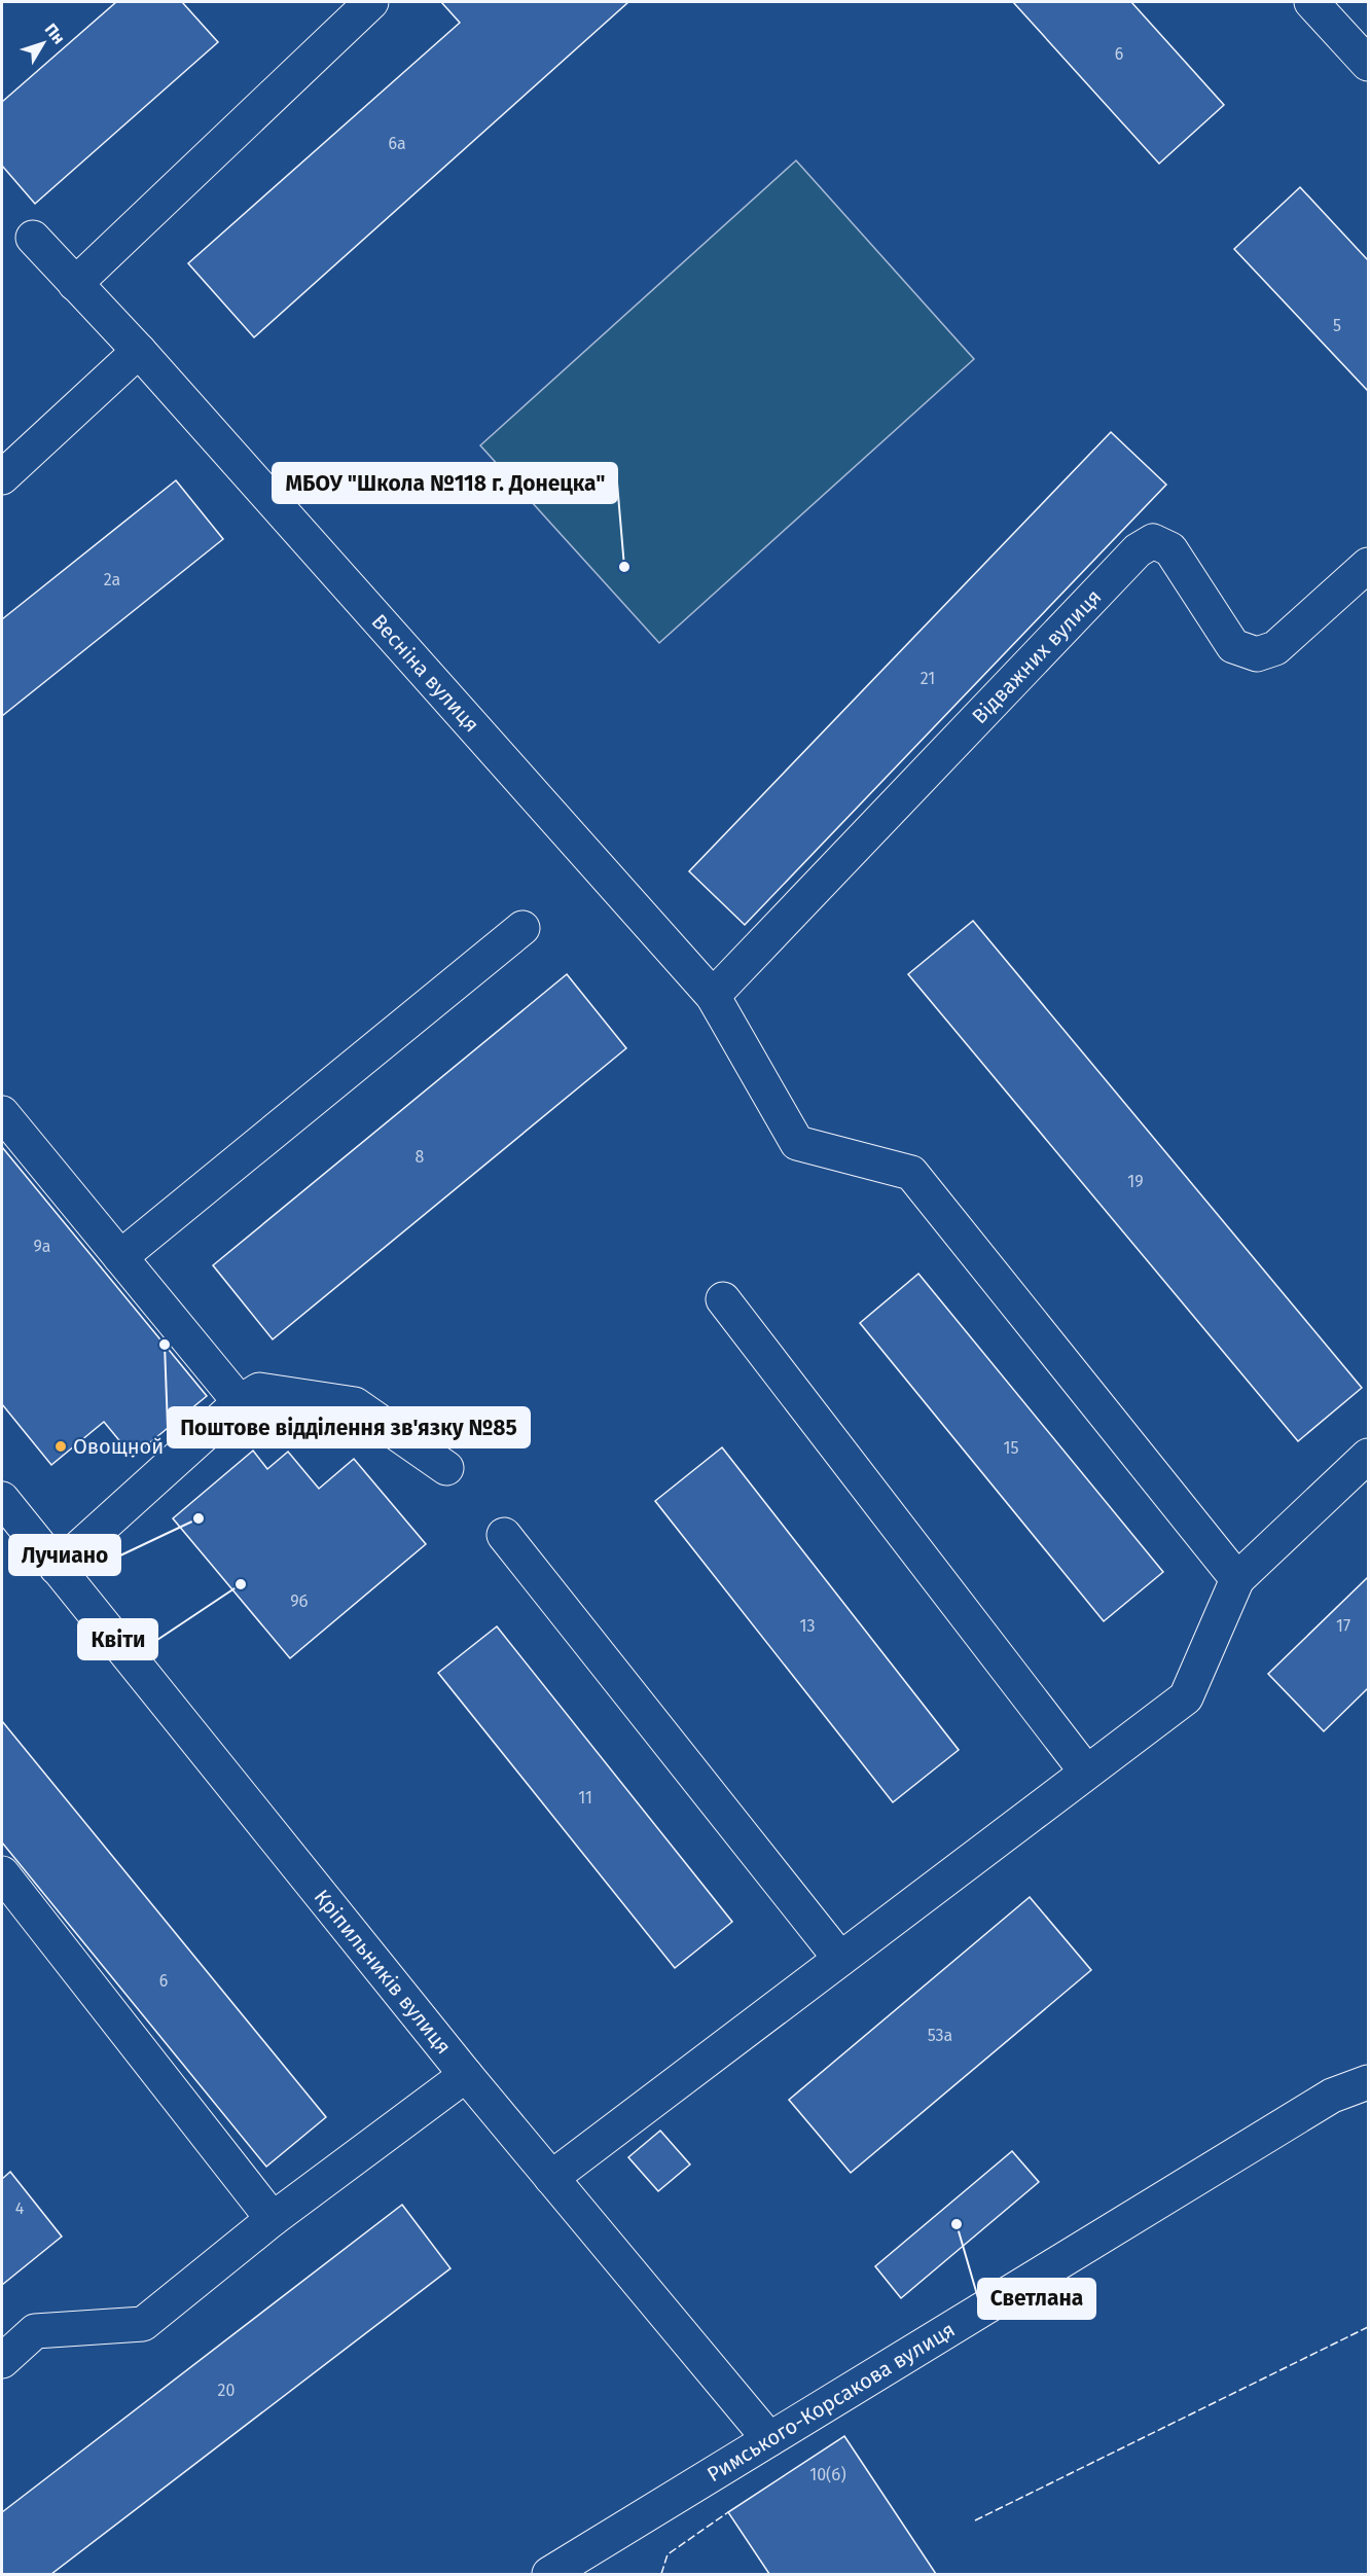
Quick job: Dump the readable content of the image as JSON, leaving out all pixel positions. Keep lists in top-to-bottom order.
{
  "streets": {
    "street": [
      "Відважних вулиця",
      "Весніна вулиця",
      "Кріпильників вулиця",
      "Римського-Корсакова вулиця"
    ]
  },
  "crossings": [
    ["Відважних вулиця", "Весніна вулиця"],
    ["Кріпильників вулиця", "Римського-Корсакова вулиця"]
  ],
  "places": [
    "МБОУ \"Школа №118 г. Донецка\"",
    "Поштове відділення зв'язку №85",
    "Овощной",
    "Лучиано",
    "Квіти",
    "Светлана"
  ],
  "house_numbers": [
    "6",
    "6а",
    "5",
    "2а",
    "21",
    "8",
    "19",
    "9а",
    "15",
    "9б",
    "13",
    "17",
    "11",
    "6",
    "53а",
    "4",
    "20",
    "10(б)"
  ],
  "north": "top right"
}
